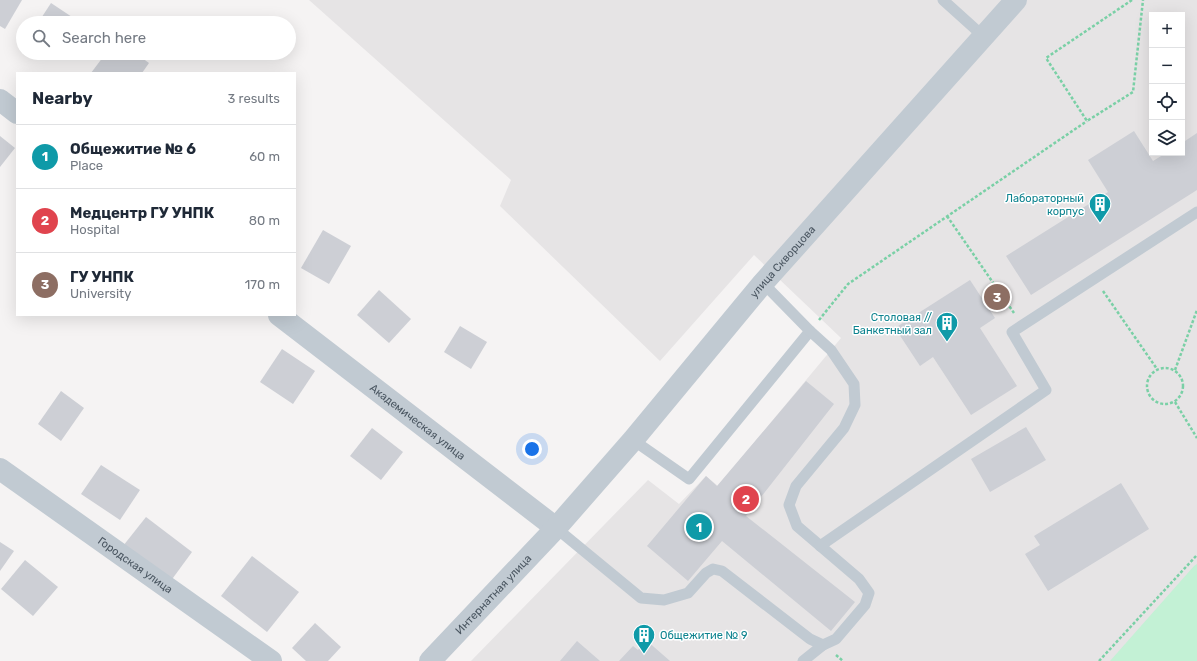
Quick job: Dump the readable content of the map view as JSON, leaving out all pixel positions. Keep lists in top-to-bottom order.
{
  "streets": {
    "street": [
      "улица Скворцова",
      "Академическая улица",
      "Городская улица",
      "Интернатная улица"
    ]
  },
  "crossings": [
    ["улица Скворцова", "Академическая улица"],
    ["улица Скворцова", "Интернатная улица"],
    ["Академическая улица", "Интернатная улица"]
  ],
  "places": {
    "building": ["Лабораторный корпус", "Столовая // Банкетный зал", "Общежитие № 9"]
  },
  "page": {
    "map_buttons": ["+", "−"],
    "search": "Search here",
    "heading": ["Nearby", "3 results"],
    "list": [
      {
        "mark": "1",
        "name": "Общежитие № 6",
        "note": "Place",
        "value": "60 m"
      },
      {
        "mark": "2",
        "name": "Медцентр ГУ УНПК",
        "note": "Hospital",
        "value": "80 m"
      },
      {
        "mark": "3",
        "name": "ГУ УНПК",
        "note": "University",
        "value": "170 m"
      }
    ],
    "pins": ["3", "2", "1"]
  }
}
